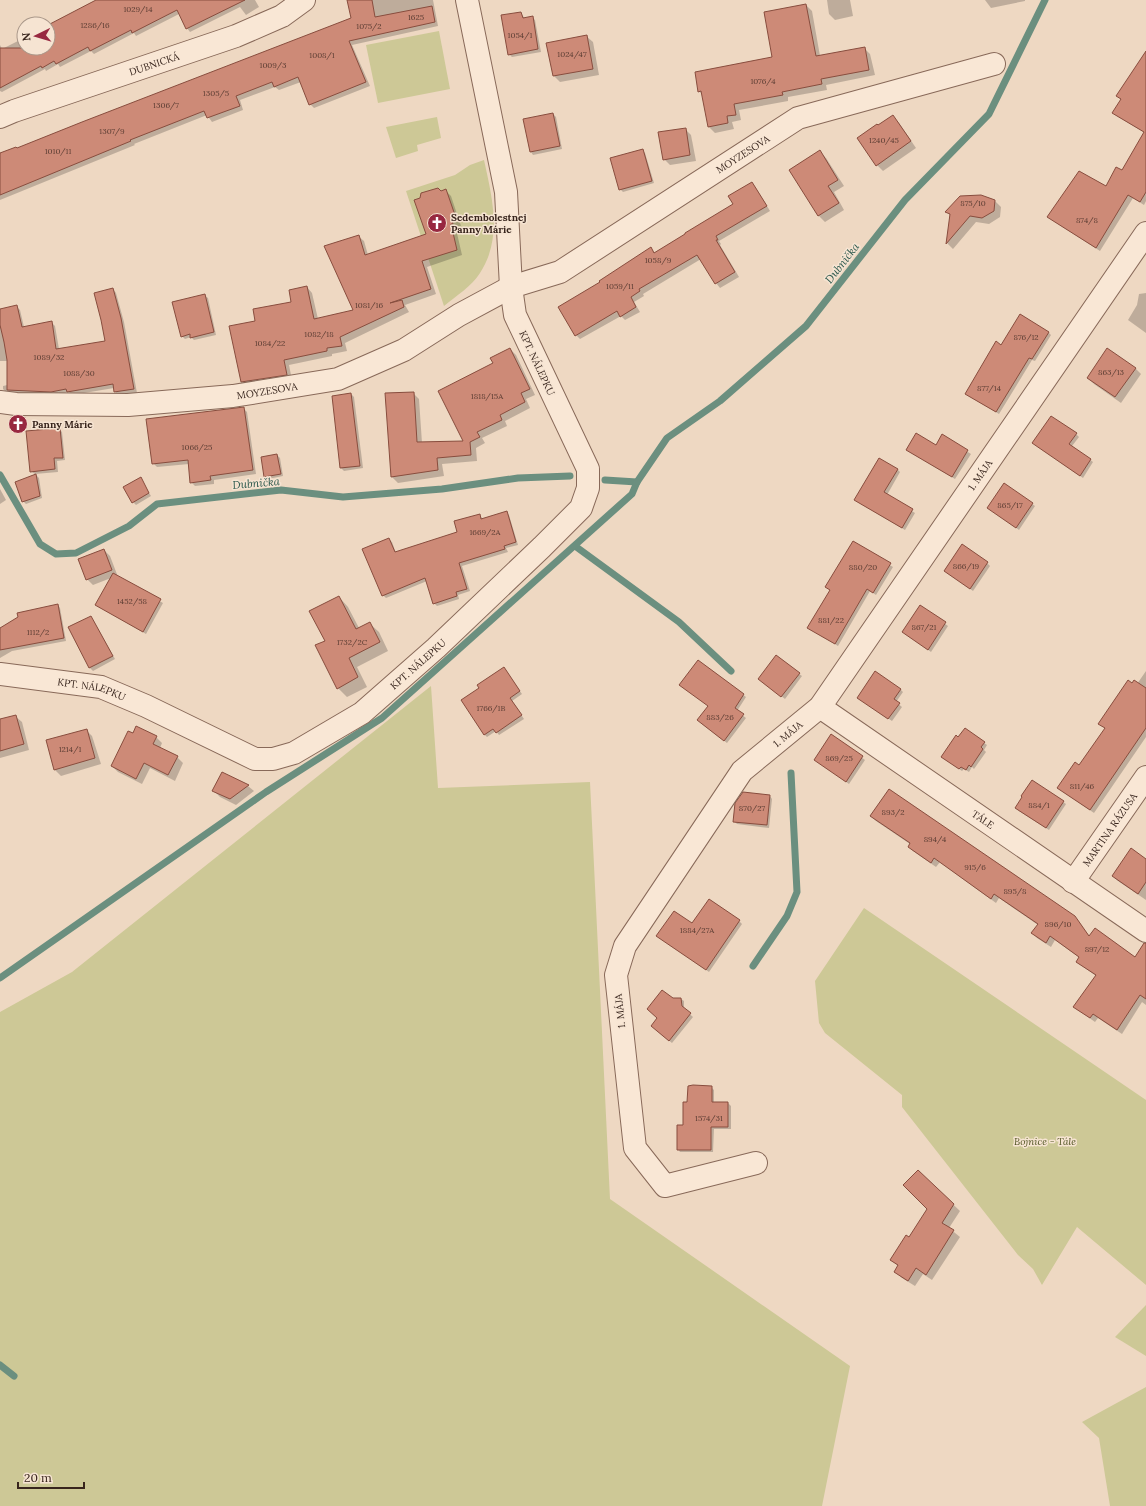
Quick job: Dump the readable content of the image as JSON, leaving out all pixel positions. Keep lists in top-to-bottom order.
{
  "streets": {
    "street": [
      "DUBNICKÁ",
      "MOYZESOVA",
      "KPT. NÁLEPKU",
      "1. MÁJA",
      "TÁLE",
      "MARTINA RÁZUSA"
    ]
  },
  "crossings": [
    ["MOYZESOVA", "KPT. NÁLEPKU"],
    ["1. MÁJA", "TÁLE"],
    ["TÁLE", "MARTINA RÁZUSA"]
  ],
  "water": ["Dubnička"],
  "parks": ["Bojnice - Tále"],
  "places": {
    "church": ["Sedembolestnej Panny Márie", "Panny Márie"]
  },
  "house_numbers": [
    "1029/14",
    "1625",
    "1286/16",
    "1075/2",
    "1054/1",
    "1024/47",
    "1008/1",
    "1009/3",
    "1076/4",
    "1305/5",
    "1306/7",
    "1307/9",
    "1240/45",
    "1010/11",
    "875/10",
    "874/8",
    "1058/9",
    "1059/11",
    "1081/16",
    "1082/18",
    "876/12",
    "1084/22",
    "1089/32",
    "863/13",
    "1088/30",
    "877/14",
    "1818/15A",
    "1066/25",
    "865/17",
    "1669/2A",
    "866/19",
    "880/20",
    "1452/58",
    "881/22",
    "867/21",
    "1112/2",
    "1732/2C",
    "1766/1B",
    "883/26",
    "1214/1",
    "869/25",
    "811/46",
    "884/1",
    "870/27",
    "893/2",
    "894/4",
    "915/6",
    "895/8",
    "896/10",
    "1884/27A",
    "897/12",
    "1574/31"
  ],
  "scale_bar": "20 m",
  "north": "left"
}
